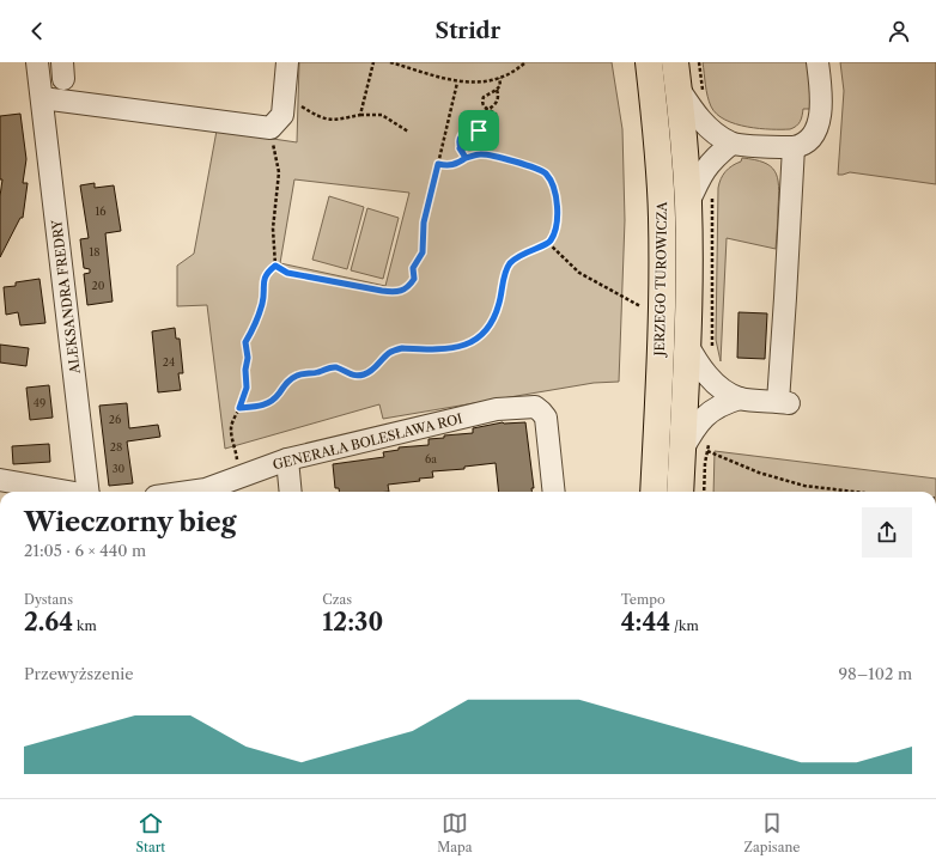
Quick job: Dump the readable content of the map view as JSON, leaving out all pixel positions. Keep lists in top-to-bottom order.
{
  "streets": {
    "main road": ["JERZEGO TUROWICZA"],
    "street": ["ALEKSANDRA FREDRY", "GENERAŁA BOLESŁAWA ROI"]
  },
  "house_numbers": [
    "16",
    "18",
    "20",
    "24",
    "49",
    "26",
    "28",
    "6a",
    "30"
  ],
  "page": {
    "header": "Stridr",
    "heading": ["Wieczorny bieg", "21:05 · 6 × 440 m"],
    "stats": [
      ["Dystans", "2.64 km"],
      ["Czas", "12:30"],
      ["Tempo", "4:44 /km"]
    ],
    "chart": ["Przewyższenie", "98–102 m"],
    "tabs": ["Start", "Mapa", "Zapisane"]
  }
}
